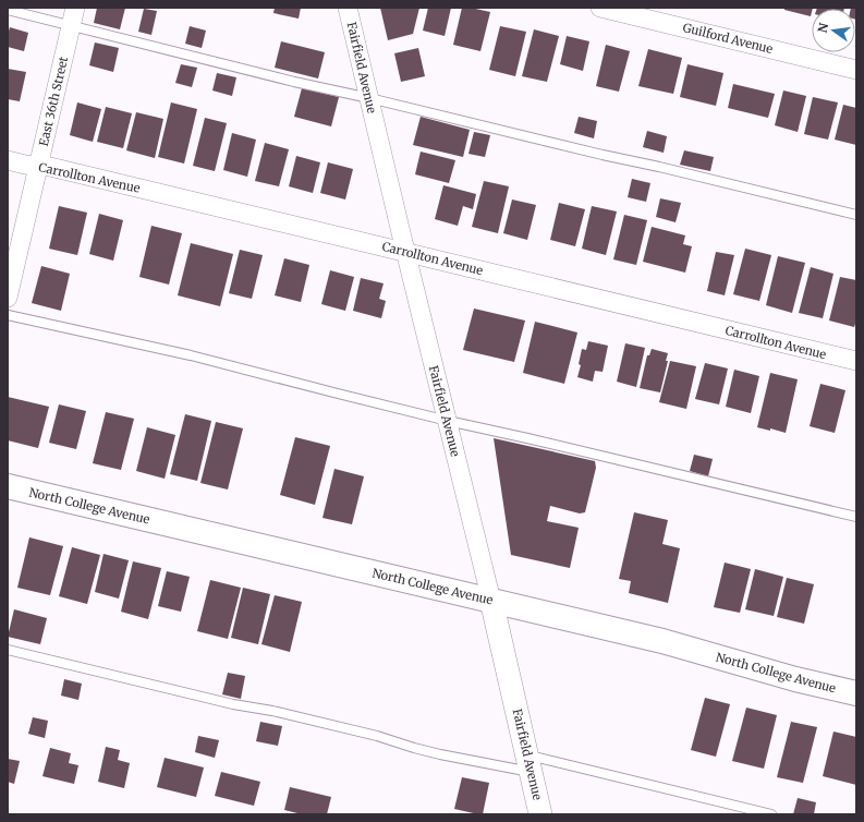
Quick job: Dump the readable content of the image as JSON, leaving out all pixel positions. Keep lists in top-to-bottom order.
{
  "streets": {
    "main road": ["North College Avenue"],
    "street": [
      "Guilford Avenue",
      "Fairfield Avenue",
      "East 36th Street",
      "Carrollton Avenue"
    ]
  },
  "crossings": [
    ["Fairfield Avenue", "Carrollton Avenue"],
    ["Fairfield Avenue", "North College Avenue"],
    ["East 36th Street", "Carrollton Avenue"]
  ],
  "north": "left"
}
